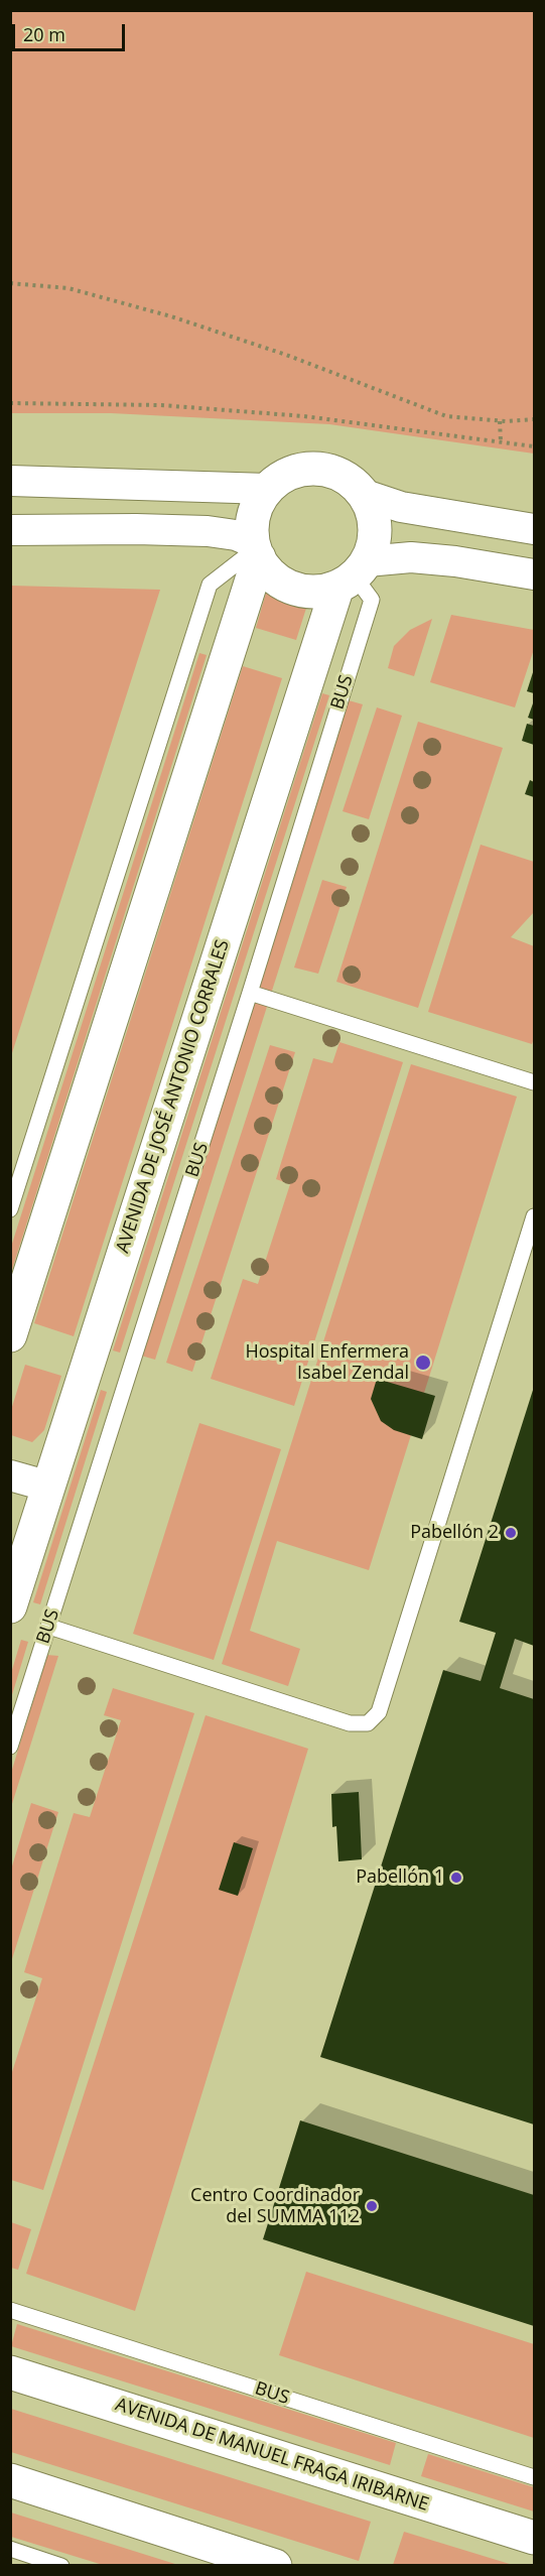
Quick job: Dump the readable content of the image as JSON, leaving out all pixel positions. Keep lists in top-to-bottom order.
{
  "streets": {
    "street": ["AVENIDA DE JOSÉ ANTONIO CORRALES", "AVENIDA DE MANUEL FRAGA IRIBARNE"],
    "lane": ["BUS"]
  },
  "crossings": [
    ["BUS", "AVENIDA DE JOSÉ ANTONIO CORRALES"]
  ],
  "places": [
    "Hospital Enfermera Isabel Zendal",
    "Pabellón 2",
    "Pabellón 1",
    "Centro Coordinador del SUMMA 112"
  ],
  "scale_bar": "20 m"
}
